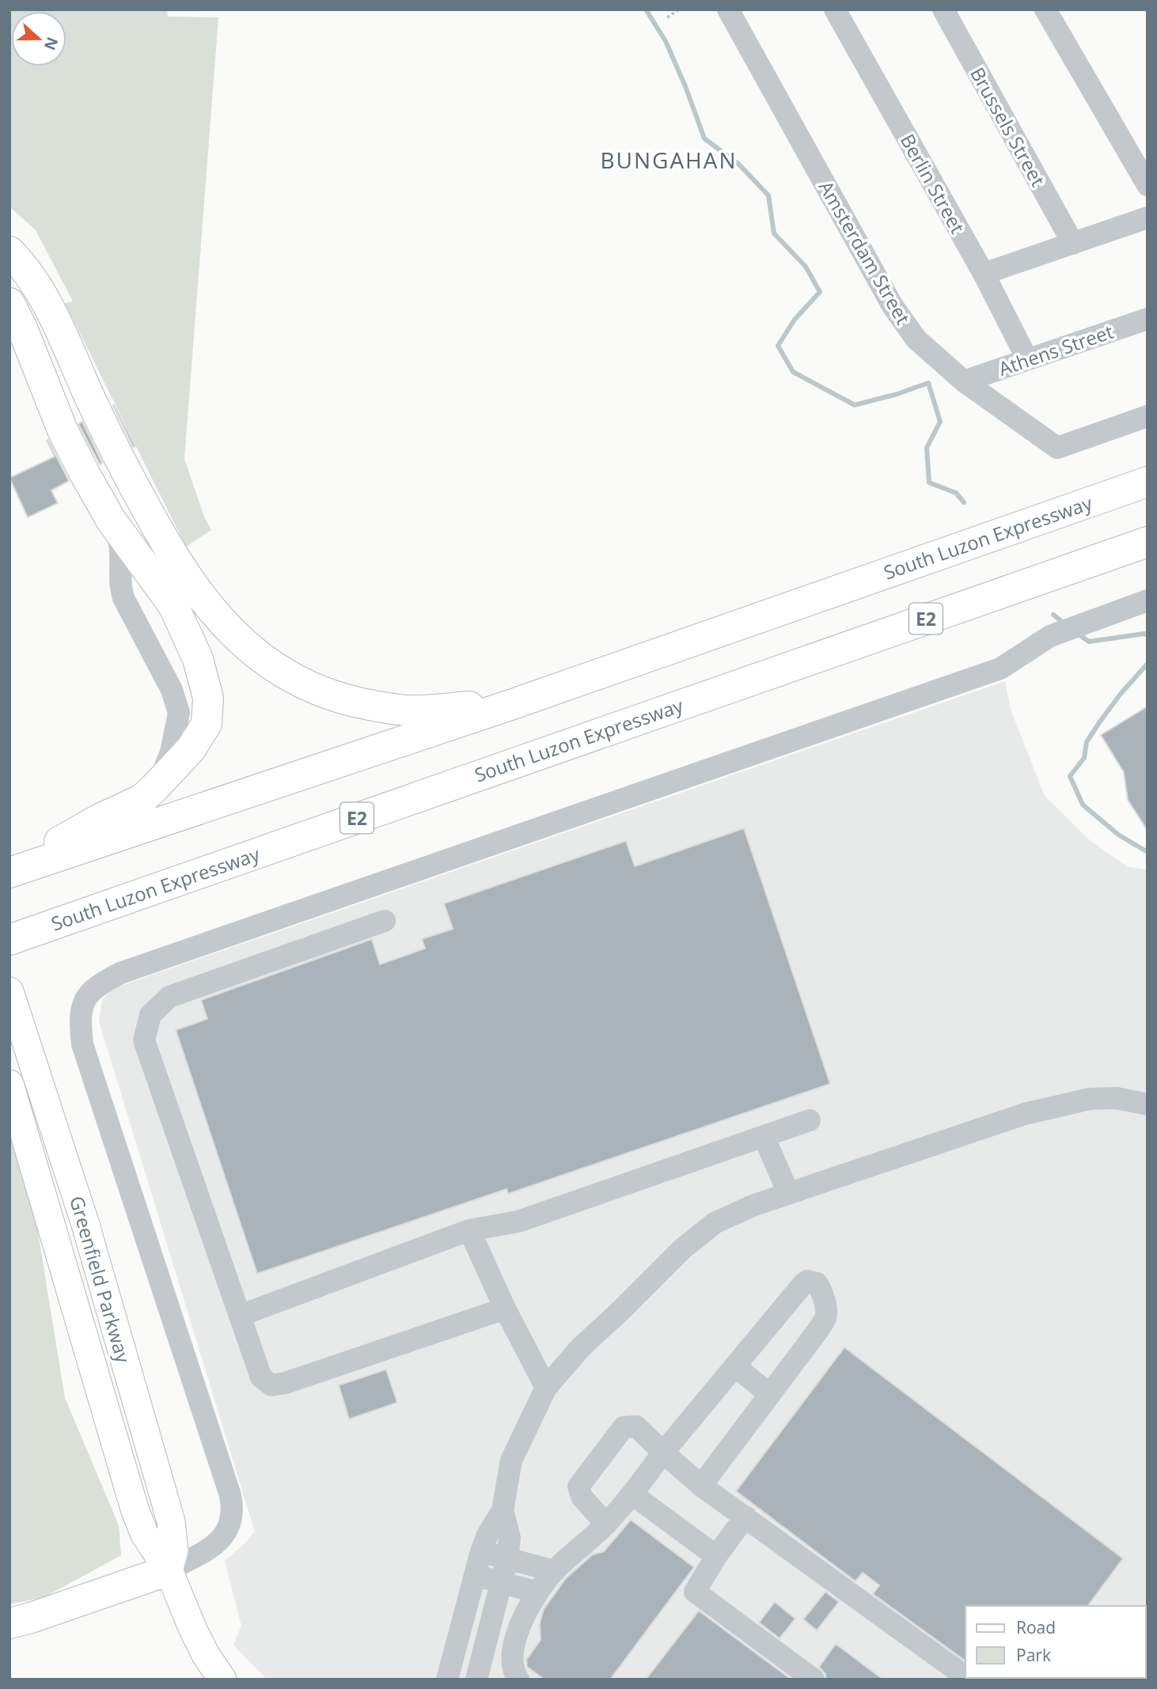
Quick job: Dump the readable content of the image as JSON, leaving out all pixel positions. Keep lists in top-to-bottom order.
{
  "streets": {
    "highway": ["South Luzon Expressway", "E2"],
    "main road": ["Greenfield Parkway"],
    "street": [
      "Brussels Street",
      "Berlin Street",
      "Amsterdam Street",
      "Athens Street"
    ]
  },
  "crossings": [
    ["Berlin Street", "Athens Street"],
    ["Amsterdam Street", "Athens Street"]
  ],
  "districts": ["BUNGAHAN"],
  "legend": ["Road", "Park"],
  "north": "right"
}
